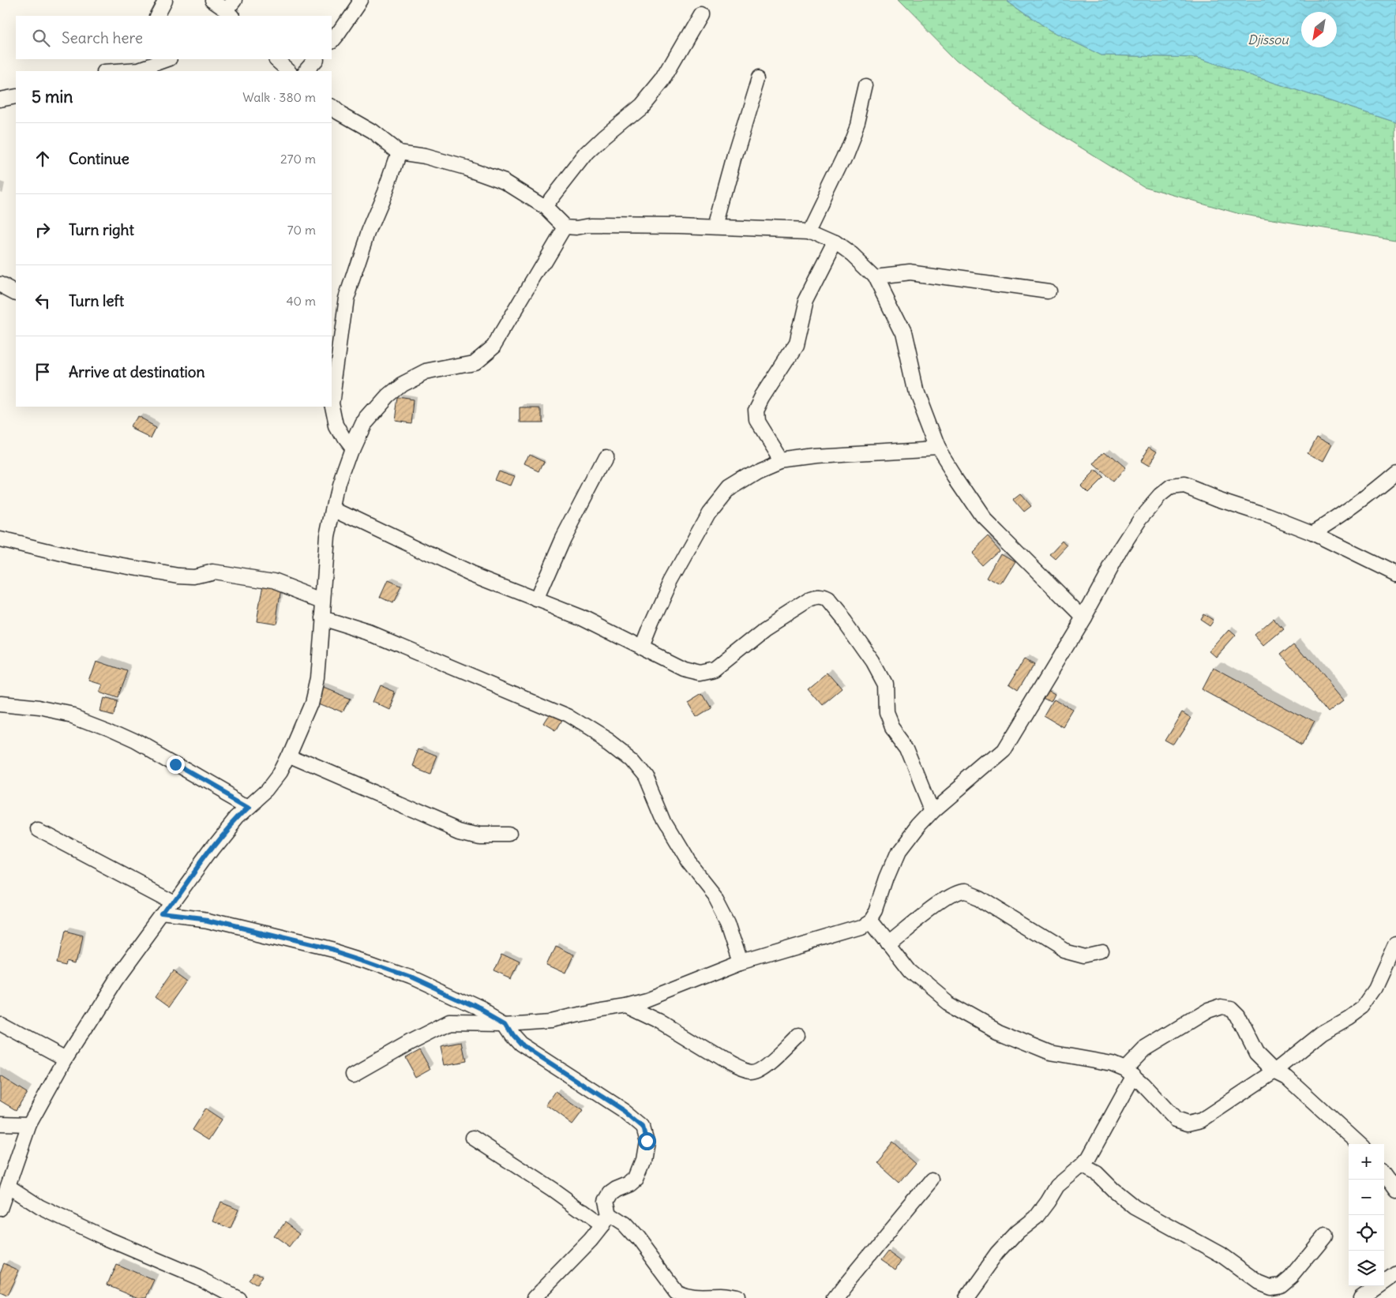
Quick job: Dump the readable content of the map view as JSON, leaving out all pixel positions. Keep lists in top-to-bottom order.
{
  "water": ["Djissou"],
  "north": "bottom left",
  "page": {
    "search": "Search here",
    "heading": ["5 min", "Walk · 380 m"],
    "list": [
      ["Continue", "270 m"],
      ["Turn right", "70 m"],
      ["Turn left", "40 m"],
      "Arrive at destination"
    ],
    "map_buttons": ["+", "−"]
  }
}
